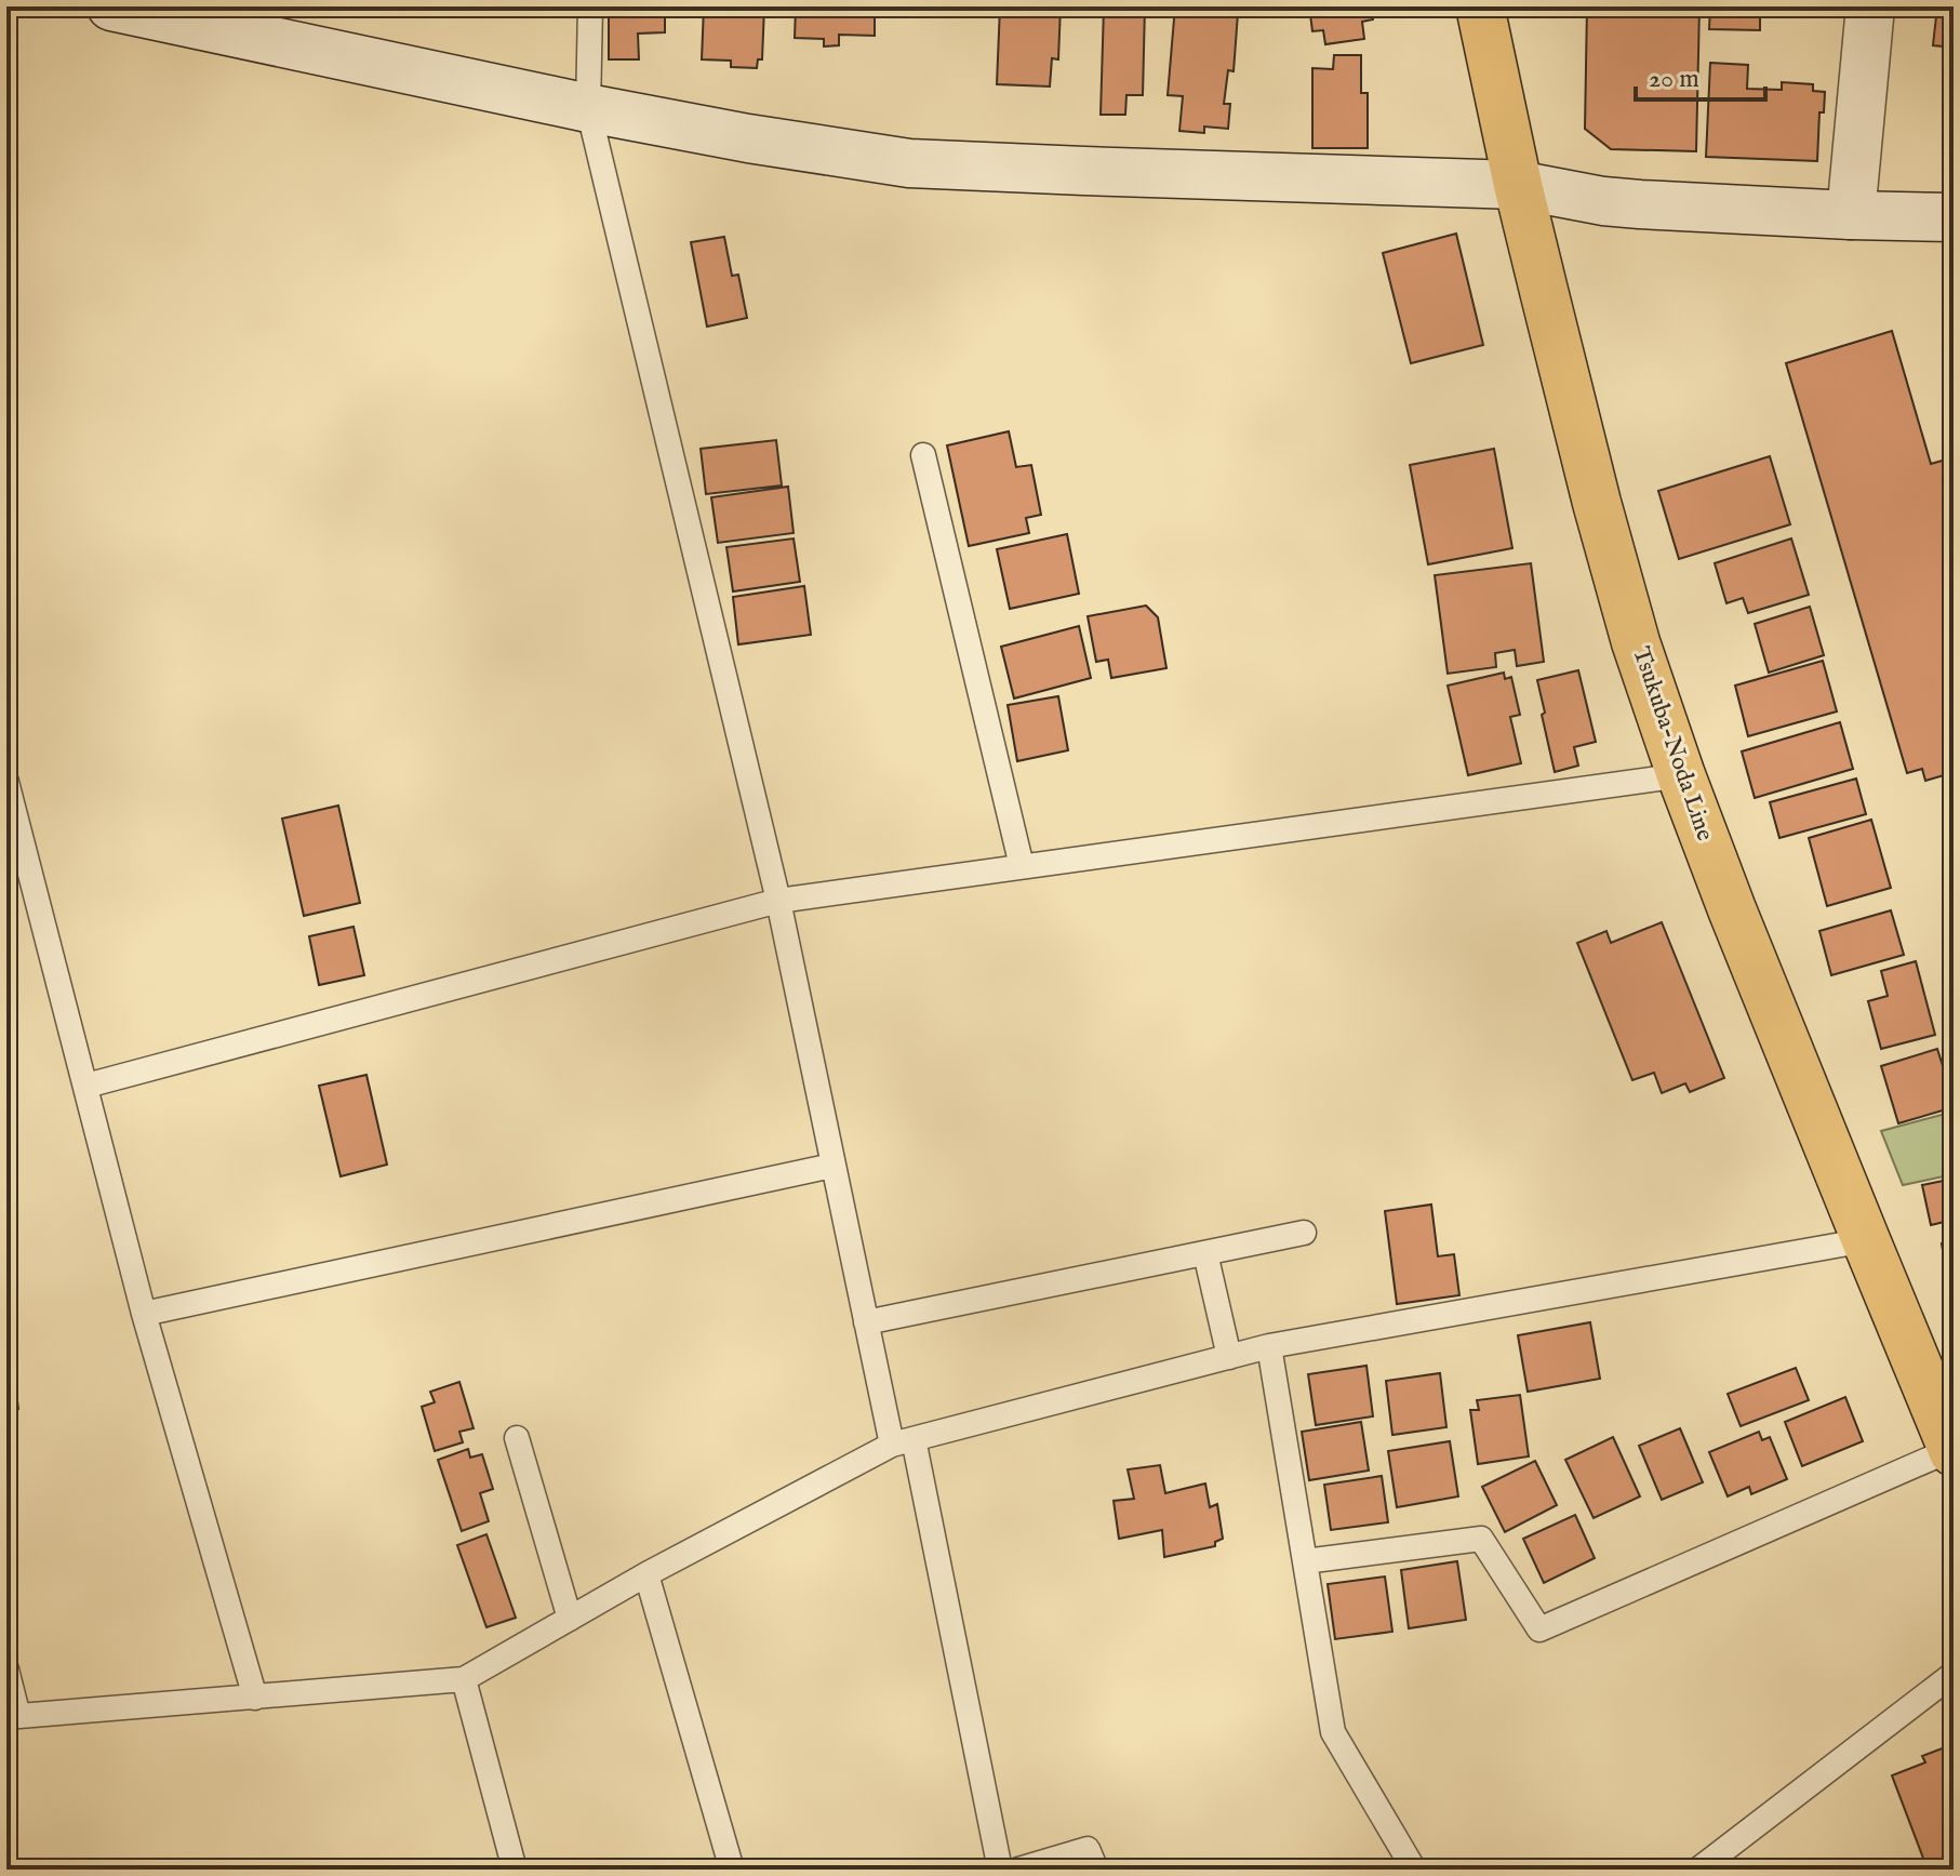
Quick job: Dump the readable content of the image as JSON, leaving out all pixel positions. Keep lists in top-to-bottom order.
{
  "streets": {
    "main road": ["Tsukuba-Noda Line"]
  },
  "scale_bar": "20 m"
}
